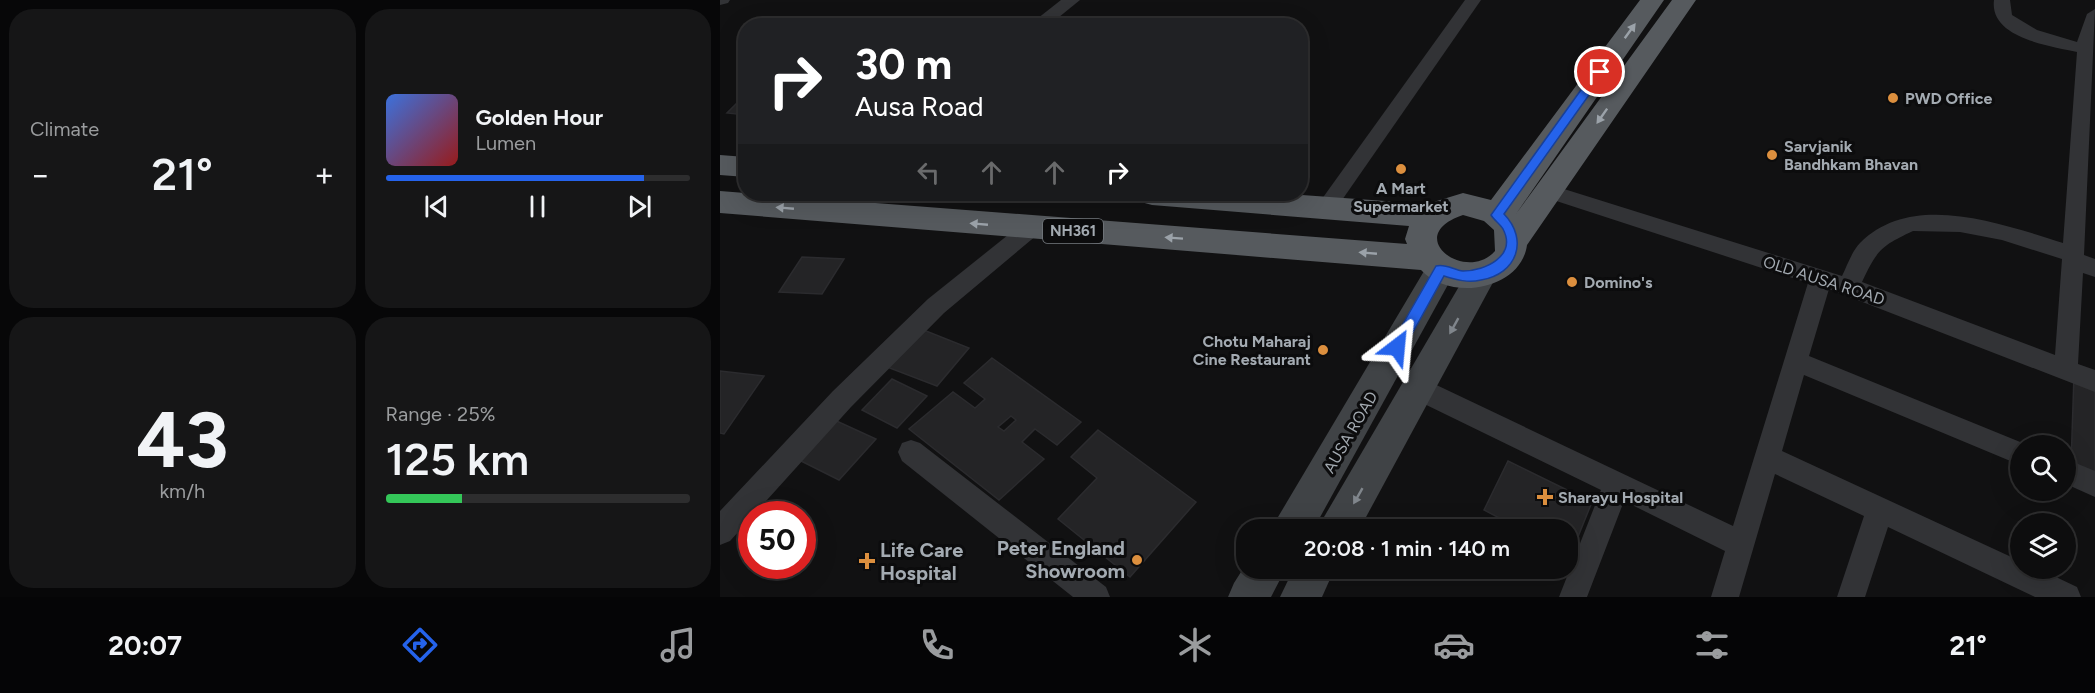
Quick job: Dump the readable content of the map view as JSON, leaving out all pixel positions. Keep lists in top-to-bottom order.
{
  "streets": {
    "highway": ["NH361"],
    "main road": ["AUSA ROAD"],
    "street": ["OLD AUSA ROAD"]
  },
  "crossings": [
    ["NH361", "AUSA ROAD"]
  ],
  "places": {
    "other": [
      "PWD Office",
      "Sarvjanik Bandhkam Bhavan",
      "A Mart Supermarket",
      "Domino's",
      "Chotu Maharaj Cine Restaurant",
      "Peter England Showroom"
    ],
    "health": ["Sharayu Hospital", "Life Care Hospital"]
  },
  "page": {
    "tile": [
      "Climate",
      ["43", "km/h"],
      ["Range · 25%", "125 km"]
    ],
    "turn": ["30 m", "Ausa Road"],
    "song": ["Golden Hour", "Lumen"],
    "heat": ["−", "21°", "+"],
    "limit": "50",
    "trip": "20:08 · 1 min · 140 m",
    "tabs": ["20:07", "21°"]
  }
}
